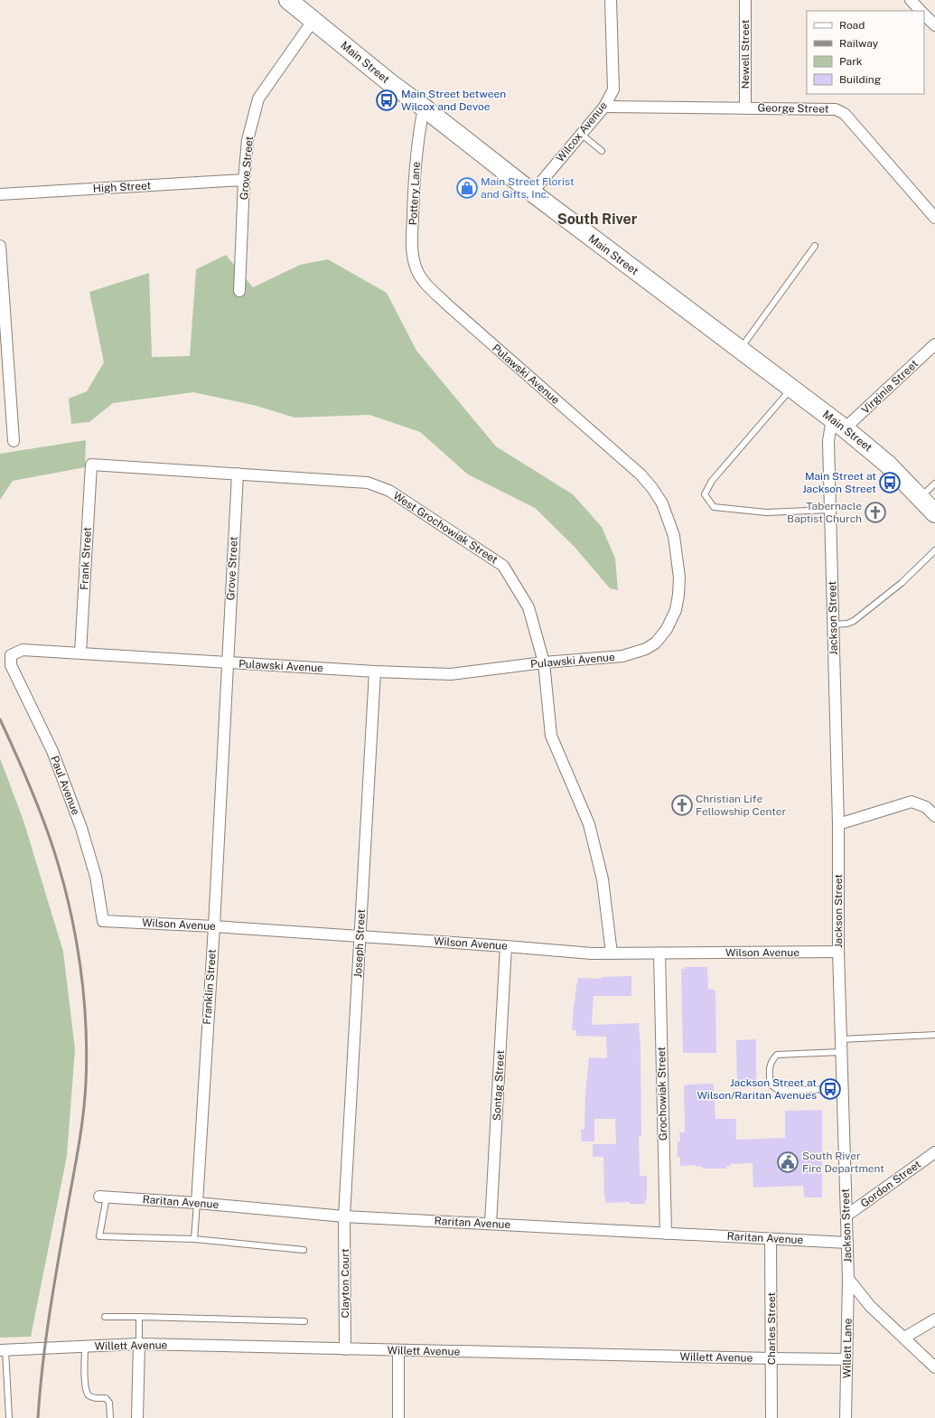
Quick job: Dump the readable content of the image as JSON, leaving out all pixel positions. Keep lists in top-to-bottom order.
{
  "streets": {
    "main road": ["Main Street"],
    "street": [
      "Newell Street",
      "George Street",
      "Wilcox Avenue",
      "Grove Street",
      "High Street",
      "Pottery Lane",
      "Pulawski Avenue",
      "Virginia Street",
      "West Grochowiak Street",
      "Frank Street",
      "Jackson Street",
      "Paul Avenue",
      "Wilson Avenue",
      "Joseph Street",
      "Franklin Street",
      "Sontag Street",
      "Grochowiak Street",
      "Gordon Street",
      "Raritan Avenue",
      "Clayton Court",
      "Charles Street",
      "Willett Avenue",
      "Willett Lane"
    ]
  },
  "crossings": [
    ["Newell Street", "George Street"],
    ["Main Street", "Wilcox Avenue"],
    ["Main Street", "Grove Street"],
    ["Main Street", "Pottery Lane"],
    ["Main Street", "Virginia Street"],
    ["Main Street", "Jackson Street"],
    ["George Street", "Wilcox Avenue"],
    ["Grove Street", "High Street"],
    ["Grove Street", "Pulawski Avenue"],
    ["Grove Street", "West Grochowiak Street"],
    ["Grove Street", "Franklin Street"],
    ["Pottery Lane", "Pulawski Avenue"],
    ["Pulawski Avenue", "West Grochowiak Street"],
    ["Pulawski Avenue", "Frank Street"],
    ["Pulawski Avenue", "Paul Avenue"],
    ["Pulawski Avenue", "Joseph Street"],
    ["Pulawski Avenue", "Franklin Street"],
    ["Virginia Street", "Jackson Street"],
    ["West Grochowiak Street", "Frank Street"],
    ["West Grochowiak Street", "Wilson Avenue"],
    ["Jackson Street", "Wilson Avenue"],
    ["Jackson Street", "Gordon Street"],
    ["Jackson Street", "Raritan Avenue"],
    ["Jackson Street", "Willett Lane"],
    ["Paul Avenue", "Wilson Avenue"],
    ["Wilson Avenue", "Joseph Street"],
    ["Wilson Avenue", "Franklin Street"],
    ["Wilson Avenue", "Sontag Street"],
    ["Wilson Avenue", "Grochowiak Street"],
    ["Joseph Street", "Raritan Avenue"],
    ["Joseph Street", "Clayton Court"],
    ["Franklin Street", "Raritan Avenue"],
    ["Sontag Street", "Raritan Avenue"],
    ["Grochowiak Street", "Raritan Avenue"],
    ["Raritan Avenue", "Clayton Court"],
    ["Raritan Avenue", "Charles Street"],
    ["Clayton Court", "Willett Avenue"],
    ["Charles Street", "Willett Avenue"],
    ["Willett Avenue", "Willett Lane"]
  ],
  "districts": ["South River"],
  "places": {
    "bus stop": ["Main Street between Wilcox and Devoe", "Main Street at Jackson Street", "Jackson Street at Wilson/Raritan Avenues"],
    "shop": ["Main Street Florist and Gifts, Inc."],
    "church": ["Tabernacle Baptist Church", "Christian Life Fellowship Center"],
    "public building": ["South River Fire Department"]
  },
  "legend": [
    "Road",
    "Railway",
    "Park",
    "Building"
  ]
}
